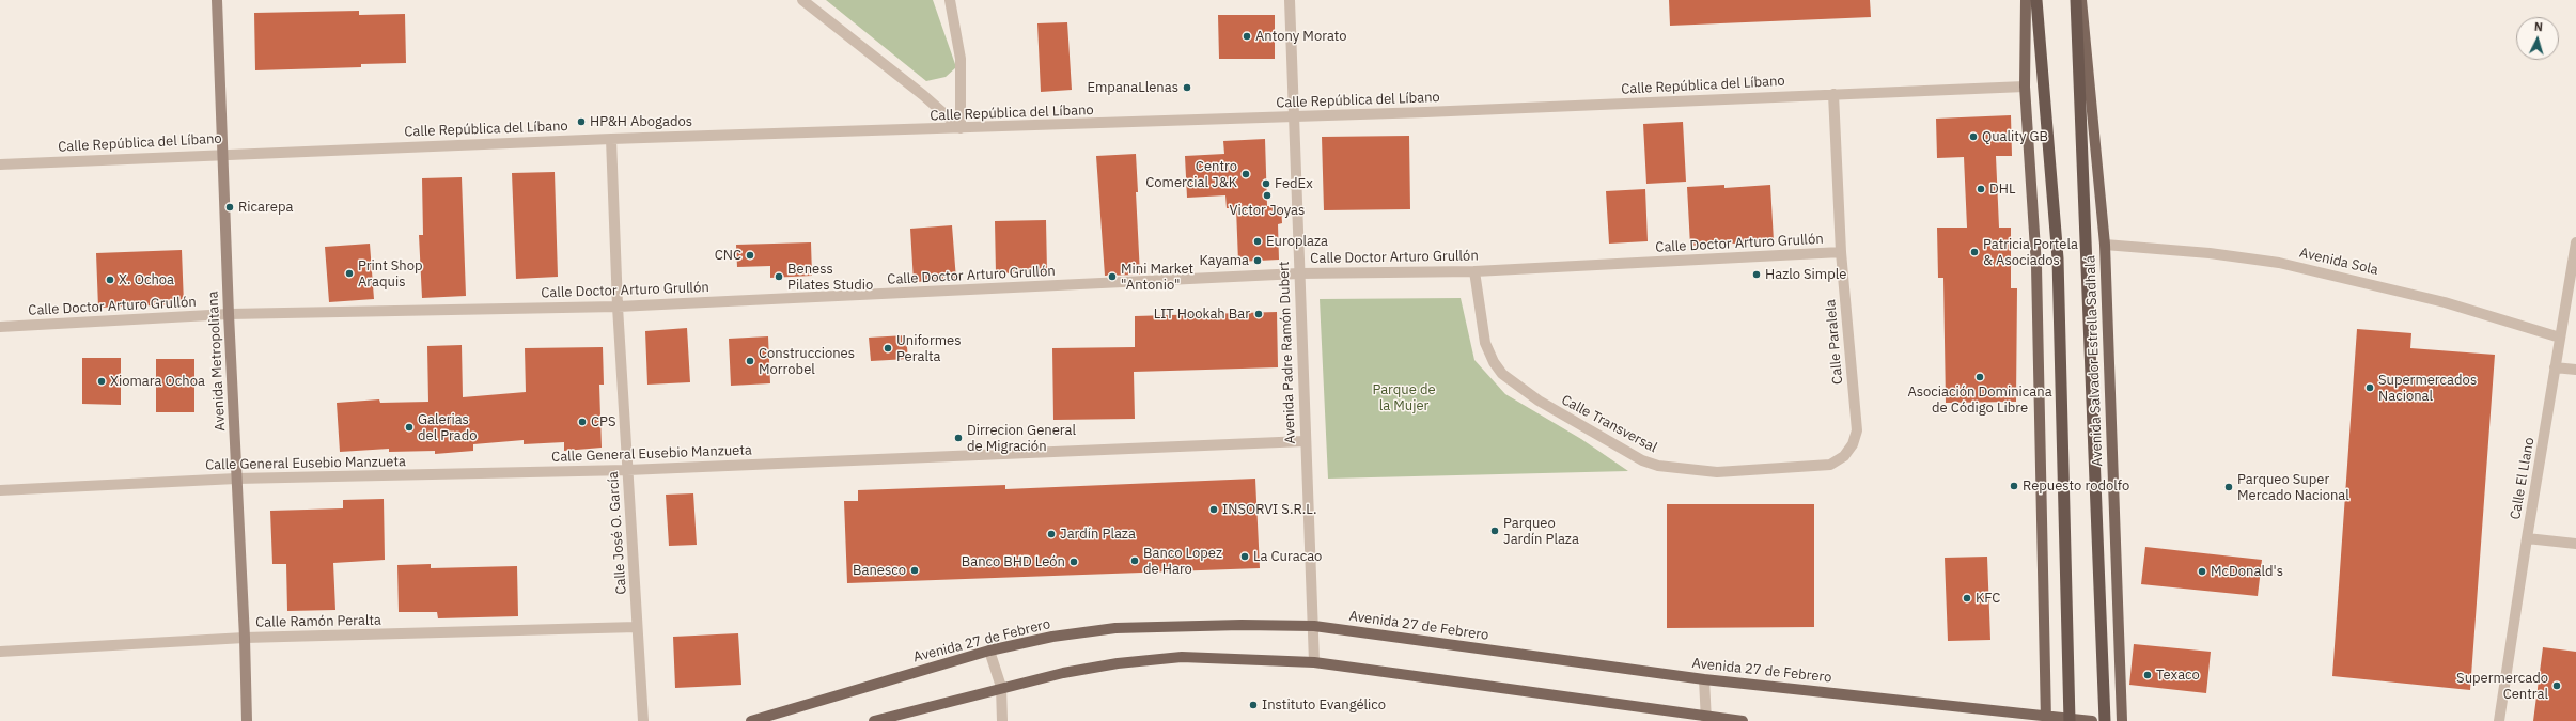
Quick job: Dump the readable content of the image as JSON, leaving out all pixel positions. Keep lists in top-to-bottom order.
{
  "streets": {
    "highway": ["Avenida Salvador Estrella Sadhalá"],
    "main road": ["Avenida Metropolitana", "Avenida 27 de Febrero"],
    "street": [
      "Calle República del Líbano",
      "Calle Doctor Arturo Grullón",
      "Avenida Sola",
      "Calle Paralela",
      "Avenida Padre Ramón Dubert",
      "Calle Transversal",
      "Calle General Eusebio Manzueta",
      "Calle El Llano",
      "Calle José O. García",
      "Calle Ramón Peralta"
    ]
  },
  "crossings": [
    ["Calle República del Líbano", "Calle Paralela"],
    ["Calle República del Líbano", "Avenida Padre Ramón Dubert"],
    ["Calle República del Líbano", "Avenida Metropolitana"],
    ["Calle República del Líbano", "Calle José O. García"],
    ["Calle Doctor Arturo Grullón", "Calle Paralela"],
    ["Calle Doctor Arturo Grullón", "Avenida Padre Ramón Dubert"],
    ["Calle Doctor Arturo Grullón", "Avenida Metropolitana"],
    ["Calle Doctor Arturo Grullón", "Calle Transversal"],
    ["Calle Doctor Arturo Grullón", "Calle José O. García"],
    ["Avenida Sola", "Avenida Salvador Estrella Sadhalá"],
    ["Avenida Sola", "Calle El Llano"],
    ["Calle Paralela", "Calle Transversal"],
    ["Avenida Padre Ramón Dubert", "Calle General Eusebio Manzueta"],
    ["Avenida Padre Ramón Dubert", "Avenida 27 de Febrero"],
    ["Avenida Metropolitana", "Calle General Eusebio Manzueta"],
    ["Avenida Metropolitana", "Calle Ramón Peralta"],
    ["Calle General Eusebio Manzueta", "Calle José O. García"],
    ["Calle José O. García", "Calle Ramón Peralta"]
  ],
  "parks": ["Parque de la Mujer"],
  "places": [
    "Antony Morato",
    "EmpanaLlenas",
    "HP&H Abogados",
    "Quality GB",
    "Centro Comercial J&K",
    "FedEx",
    "DHL",
    "Victor Joyas",
    "Ricarepa",
    "Europlaza",
    "Patricia Portela & Asociados",
    "CNC",
    "Kayama",
    "Print Shop Araquis",
    "Hazlo Simple",
    "Beness Pilates Studio",
    "Mini Market \"Antonio\"",
    "X. Ochoa",
    "LIT Hookah Bar",
    "Uniformes Peralta",
    "Construcciones Morrobel",
    "Asociación Dominicana de Código Libre",
    "Xiomara Ochoa",
    "Supermercados Nacional",
    "CPS",
    "Galerias del Prado",
    "Dirrecion General de Migración",
    "Repuesto rodolfo",
    "Parqueo Super Mercado Nacional",
    "INSORVI S.R.L.",
    "Parqueo Jardín Plaza",
    "Jardín Plaza",
    "La Curacao",
    "Banco Lopez de Haro",
    "Banco BHD León",
    "Banesco",
    "McDonald's",
    "KFC",
    "Texaco",
    "Supermercado Central",
    "Instituto Evangélico"
  ],
  "north": "top"
}
